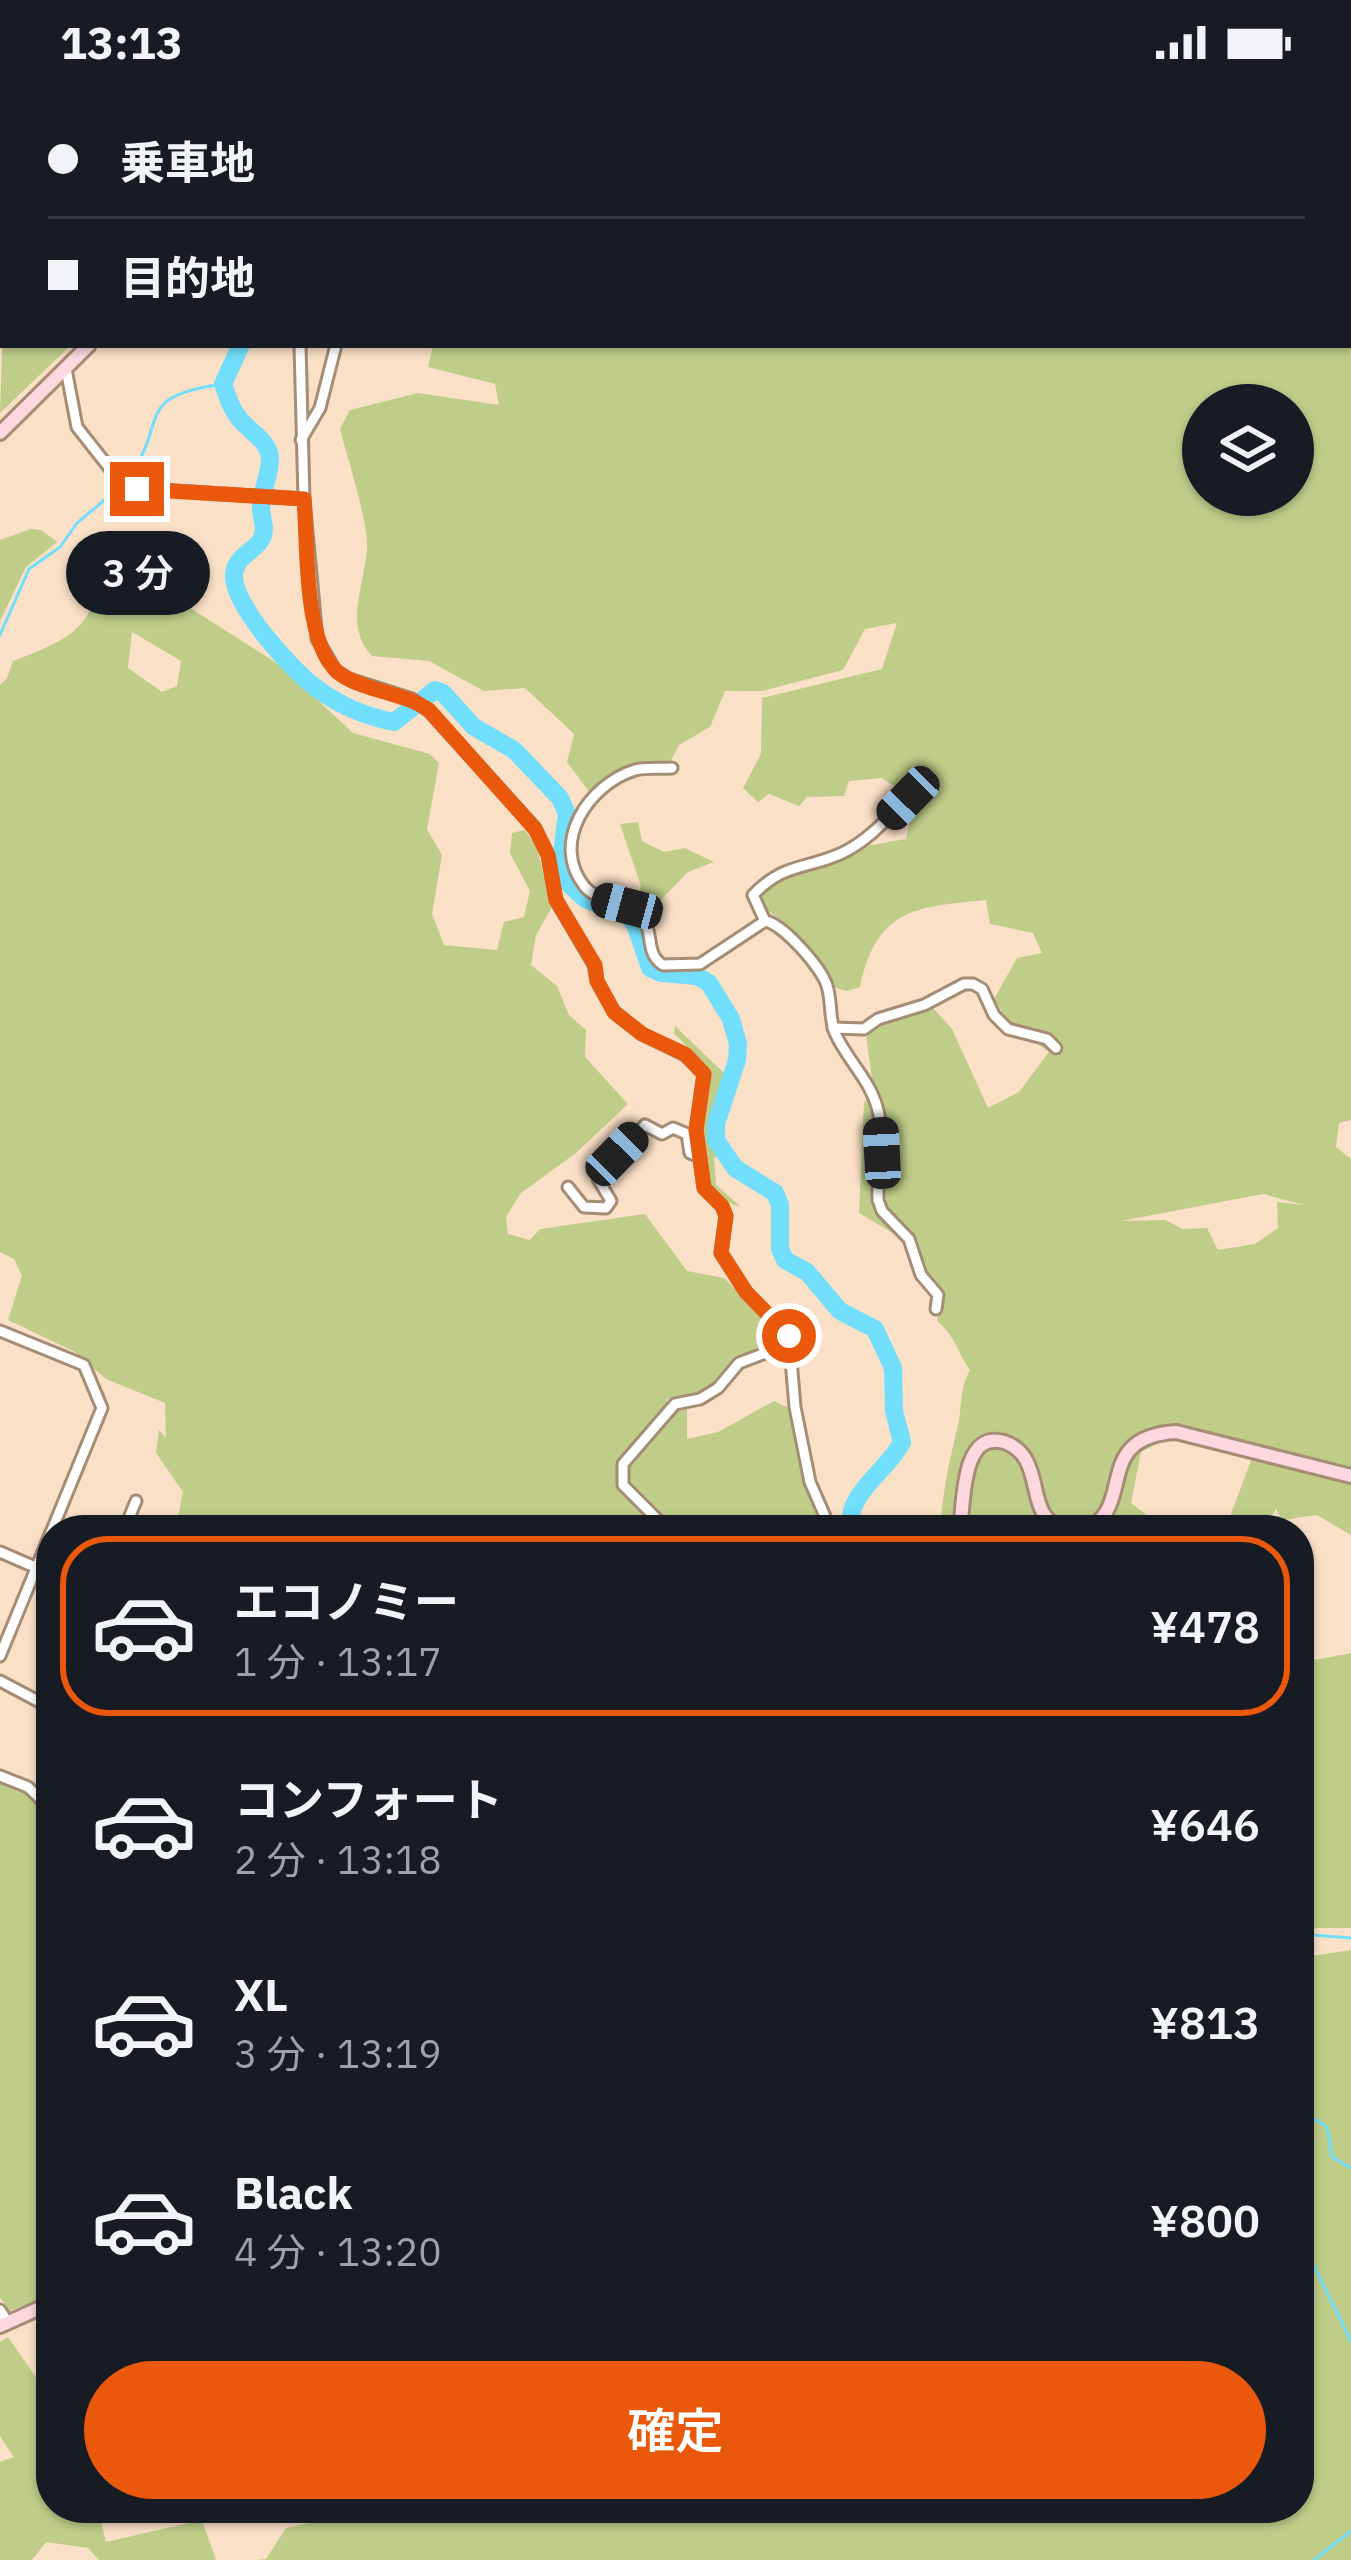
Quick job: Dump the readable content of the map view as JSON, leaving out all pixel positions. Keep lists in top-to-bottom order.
{
  "page": {
    "status": "13:13",
    "banner": ["乗車地", "目的地"],
    "bubble": "3 分",
    "list": [
      {
        "name": "エコノミー",
        "note": "1 分 · 13:17",
        "value": "¥478"
      },
      {
        "name": "コンフォート",
        "note": "2 分 · 13:18",
        "value": "¥646"
      },
      {
        "name": "XL",
        "note": "3 分 · 13:19",
        "value": "¥813"
      },
      {
        "name": "Black",
        "note": "4 分 · 13:20",
        "value": "¥800"
      }
    ],
    "buttons": "確定"
  }
}
